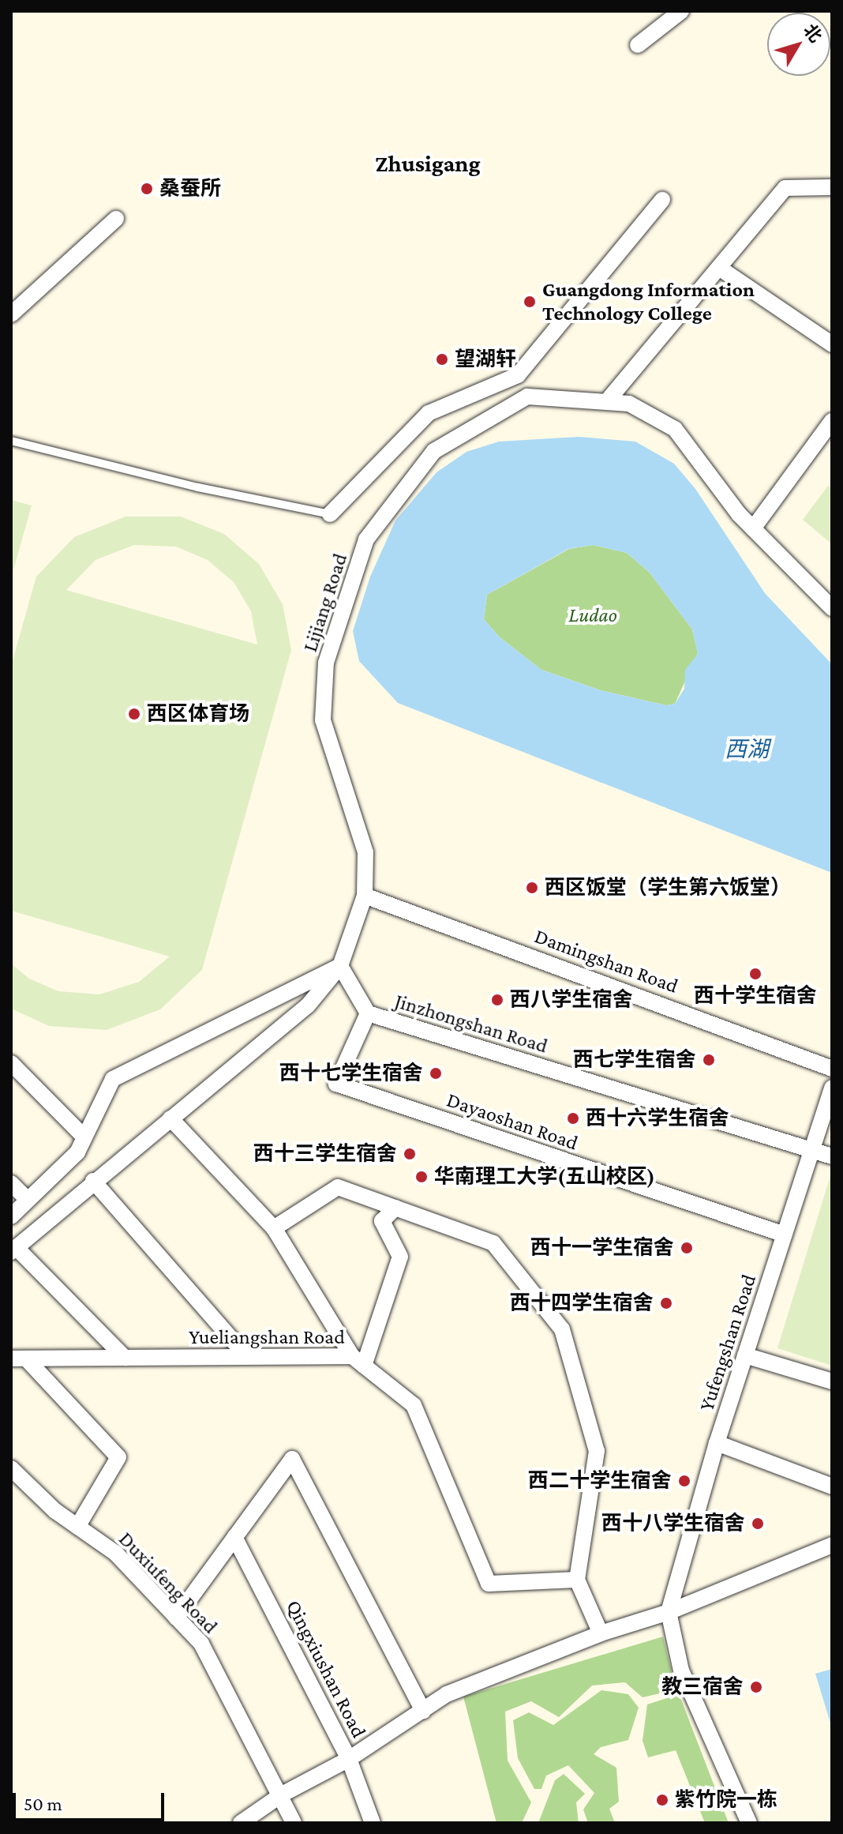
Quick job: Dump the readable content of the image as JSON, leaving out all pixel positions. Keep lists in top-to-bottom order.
{
  "streets": {
    "street": [
      "Lijiang Road",
      "Damingshan Road",
      "Jinzhongshan Road",
      "Dayaoshan Road",
      "Yueliangshan Road",
      "Yufengshan Road",
      "Duxiufeng Road",
      "Qingxiushan Road"
    ]
  },
  "crossings": [
    ["Lijiang Road", "Damingshan Road"],
    ["Lijiang Road", "Jinzhongshan Road"],
    ["Jinzhongshan Road", "Dayaoshan Road"],
    ["Jinzhongshan Road", "Yufengshan Road"],
    ["Dayaoshan Road", "Yufengshan Road"]
  ],
  "districts": ["Zhusigang"],
  "water": ["西湖"],
  "parks": ["Ludao"],
  "places": [
    "桑蚕所",
    "Guangdong Information Technology College",
    "望湖轩",
    "西区体育场",
    "西区饭堂（学生第六饭堂）",
    "西十学生宿舍",
    "西八学生宿舍",
    "西七学生宿舍",
    "西十七学生宿舍",
    "西十六学生宿舍",
    "西十三学生宿舍",
    "华南理工大学(五山校区)",
    "西十一学生宿舍",
    "西十四学生宿舍",
    "西二十学生宿舍",
    "西十八学生宿舍",
    "教三宿舍",
    "紫竹院一栋"
  ],
  "scale_bar": "50 m",
  "north": "top right"
}
